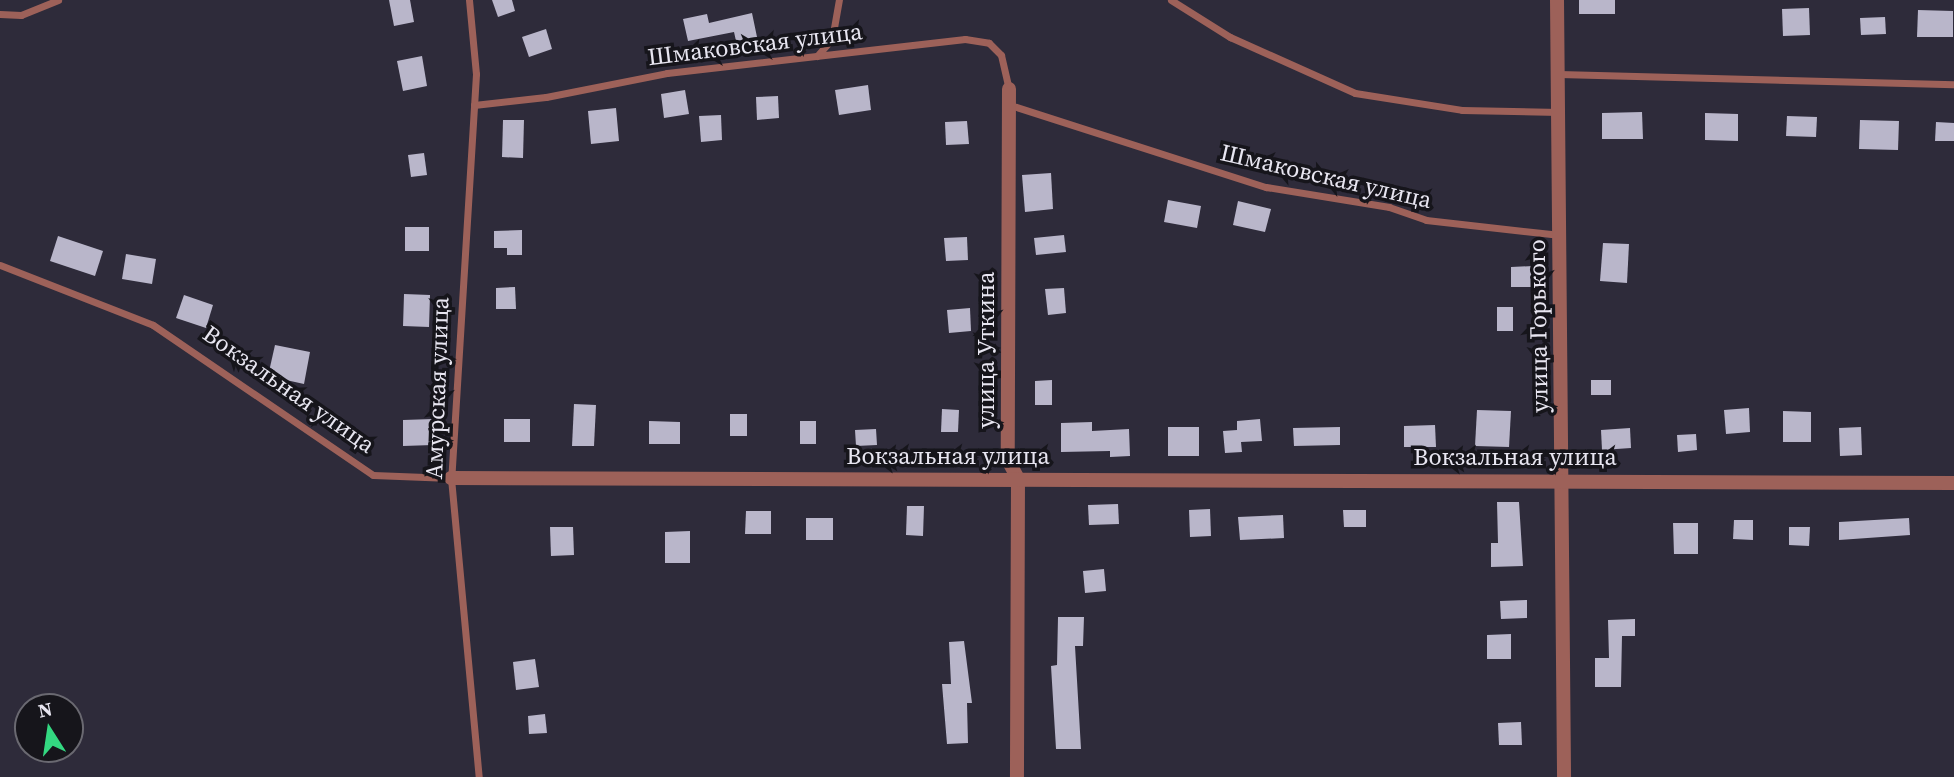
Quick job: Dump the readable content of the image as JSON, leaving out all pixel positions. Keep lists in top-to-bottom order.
{
  "streets": {
    "street": ["улица Горького", "улица Уткина", "Вокзальная улица"],
    "lane": ["Шмаковская улица", "Амурская улица"]
  },
  "crossings": [
    ["Шмаковская улица", "улица Горького"],
    ["Шмаковская улица", "улица Уткина"],
    ["Шмаковская улица", "Амурская улица"],
    ["улица Горького", "Вокзальная улица"],
    ["улица Уткина", "Вокзальная улица"],
    ["Амурская улица", "Вокзальная улица"]
  ],
  "north": "top"
}
